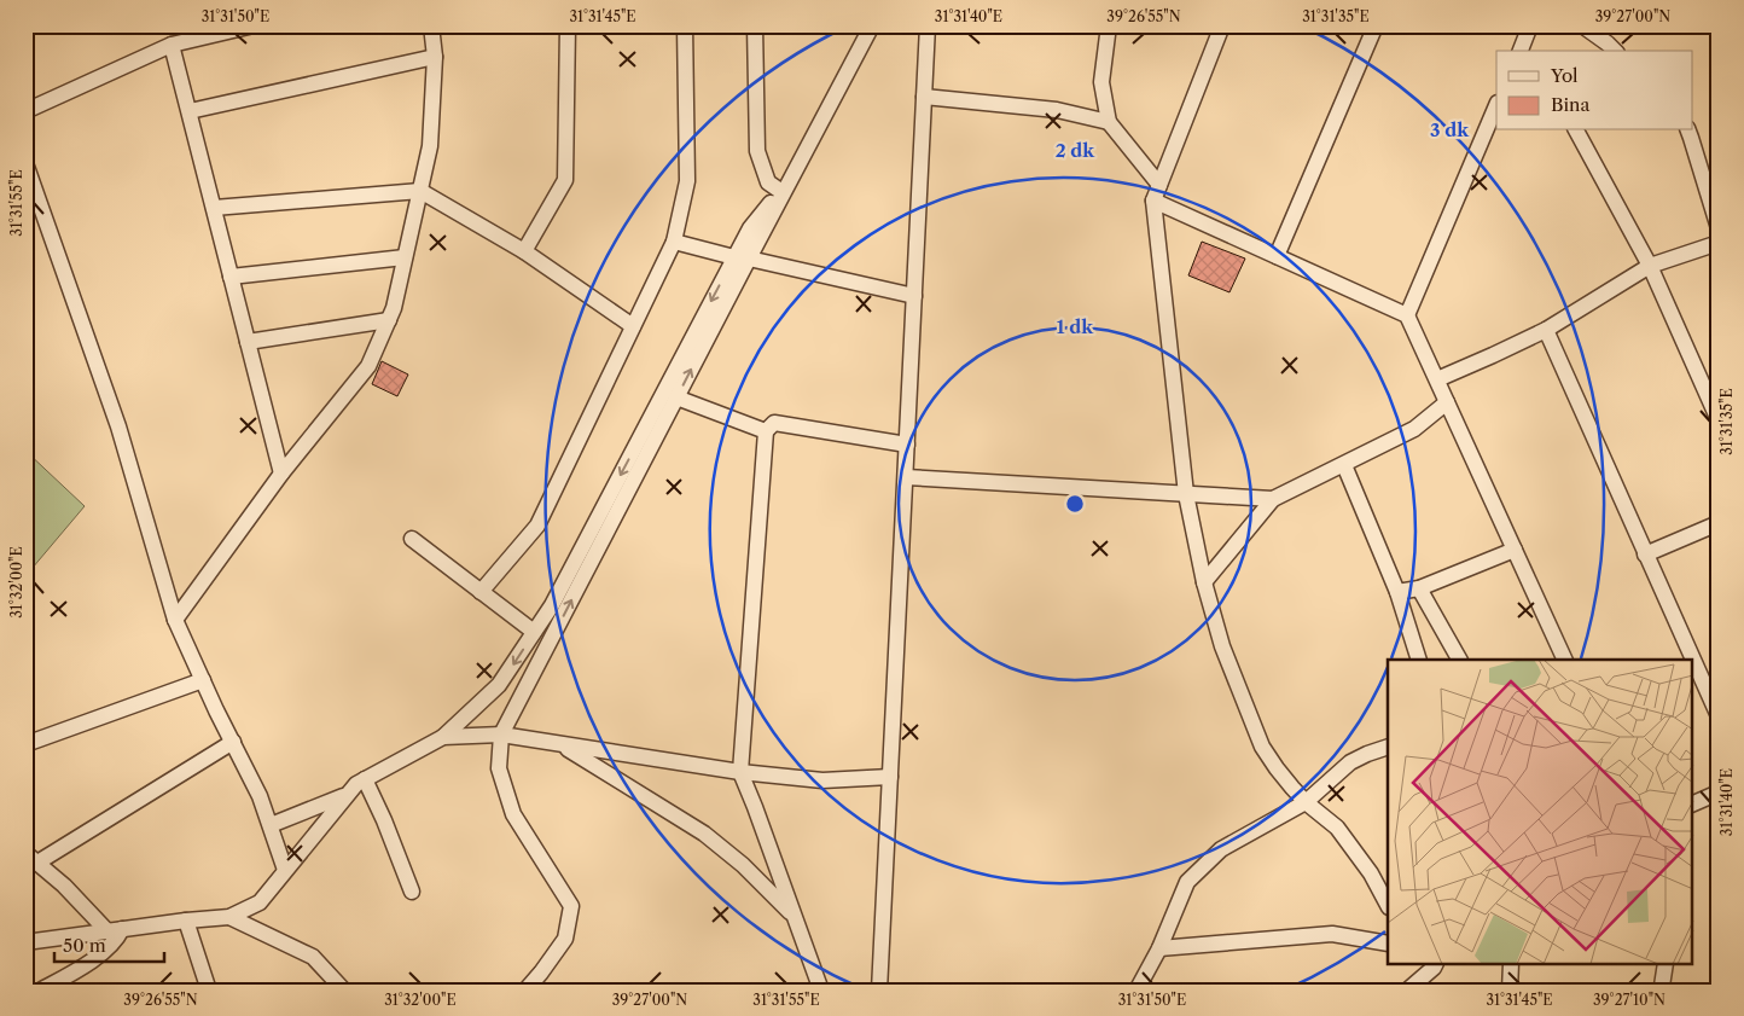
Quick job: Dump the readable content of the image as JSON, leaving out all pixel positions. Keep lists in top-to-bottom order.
{
  "legend": ["Yol", "Bina"],
  "scale_bar": "50 m",
  "coordinates": [
    "31°31'50\"E",
    "31°31'45\"E",
    "31°31'40\"E",
    "39°26'55\"N",
    "31°31'35\"E",
    "39°27'00\"N",
    "31°31'55\"E",
    "31°32'00\"E",
    "39°27'10\"N"
  ],
  "rings": ["3 dk", "2 dk", "1 dk"]
}
